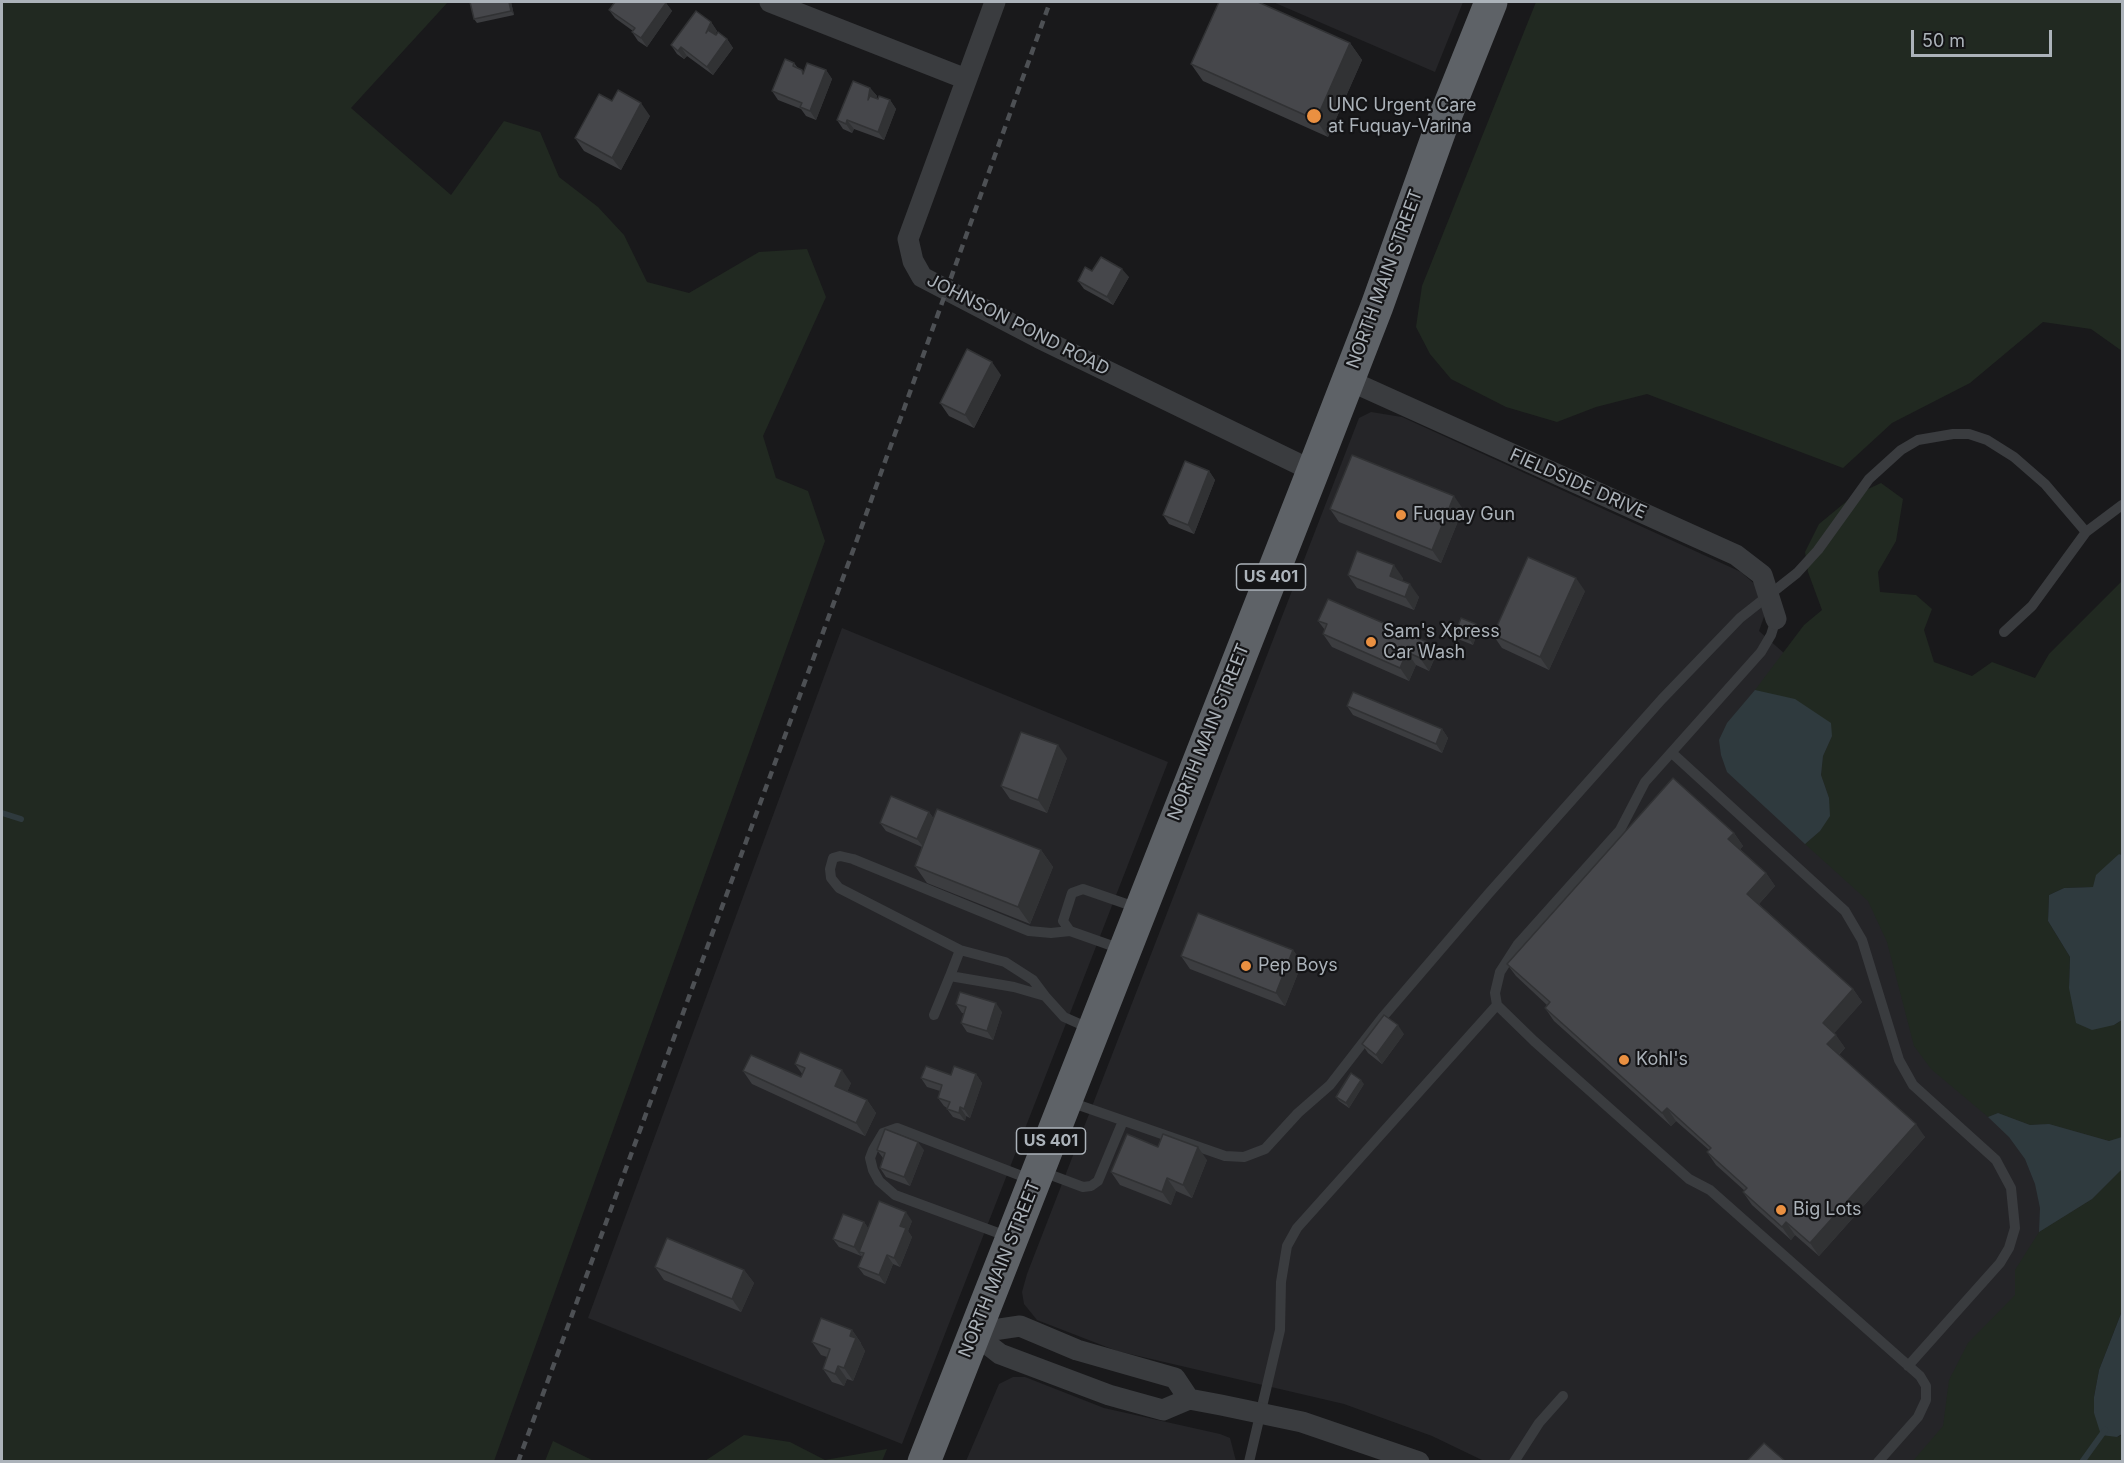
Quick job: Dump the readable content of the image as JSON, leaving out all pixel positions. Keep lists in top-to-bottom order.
{
  "streets": {
    "highway": ["NORTH MAIN STREET", "US 401"],
    "street": ["JOHNSON POND ROAD", "FIELDSIDE DRIVE"]
  },
  "crossings": [
    ["NORTH MAIN STREET", "JOHNSON POND ROAD"],
    ["NORTH MAIN STREET", "FIELDSIDE DRIVE"]
  ],
  "places": [
    "UNC Urgent Care at Fuquay-Varina",
    "Fuquay Gun",
    "Sam's Xpress Car Wash",
    "Pep Boys",
    "Kohl's",
    "Big Lots"
  ],
  "scale_bar": "50 m"
}
